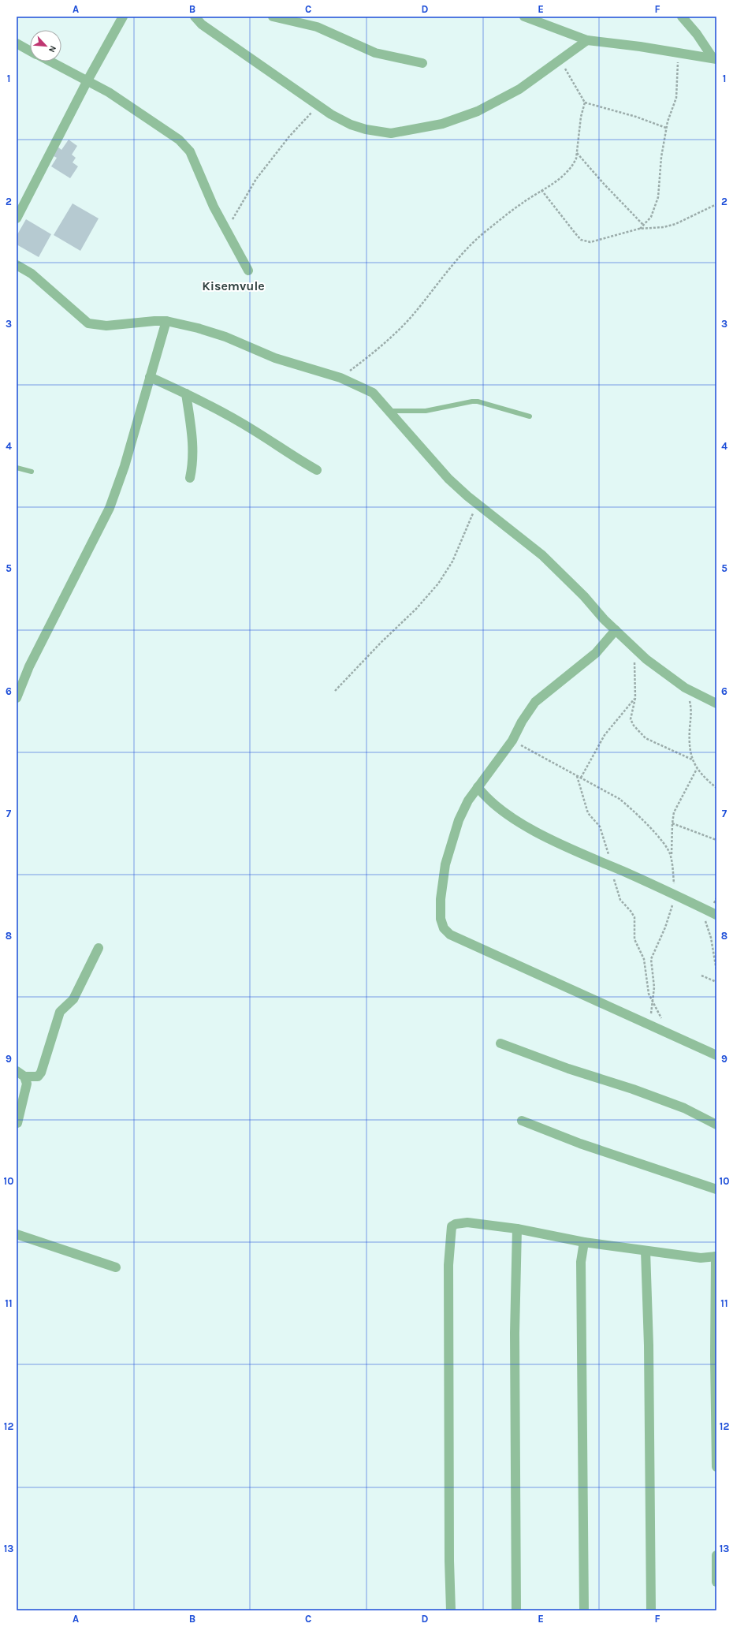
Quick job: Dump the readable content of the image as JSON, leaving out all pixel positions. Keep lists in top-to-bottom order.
{
  "districts": ["Kisemvule"],
  "north": "bottom right",
  "grid": {
    "columns": [
      "A",
      "B",
      "C",
      "D",
      "E",
      "F"
    ],
    "rows": [
      "1",
      "2",
      "3",
      "4",
      "5",
      "6",
      "7",
      "8",
      "9",
      "10",
      "11",
      "12",
      "13"
    ]
  }
}
